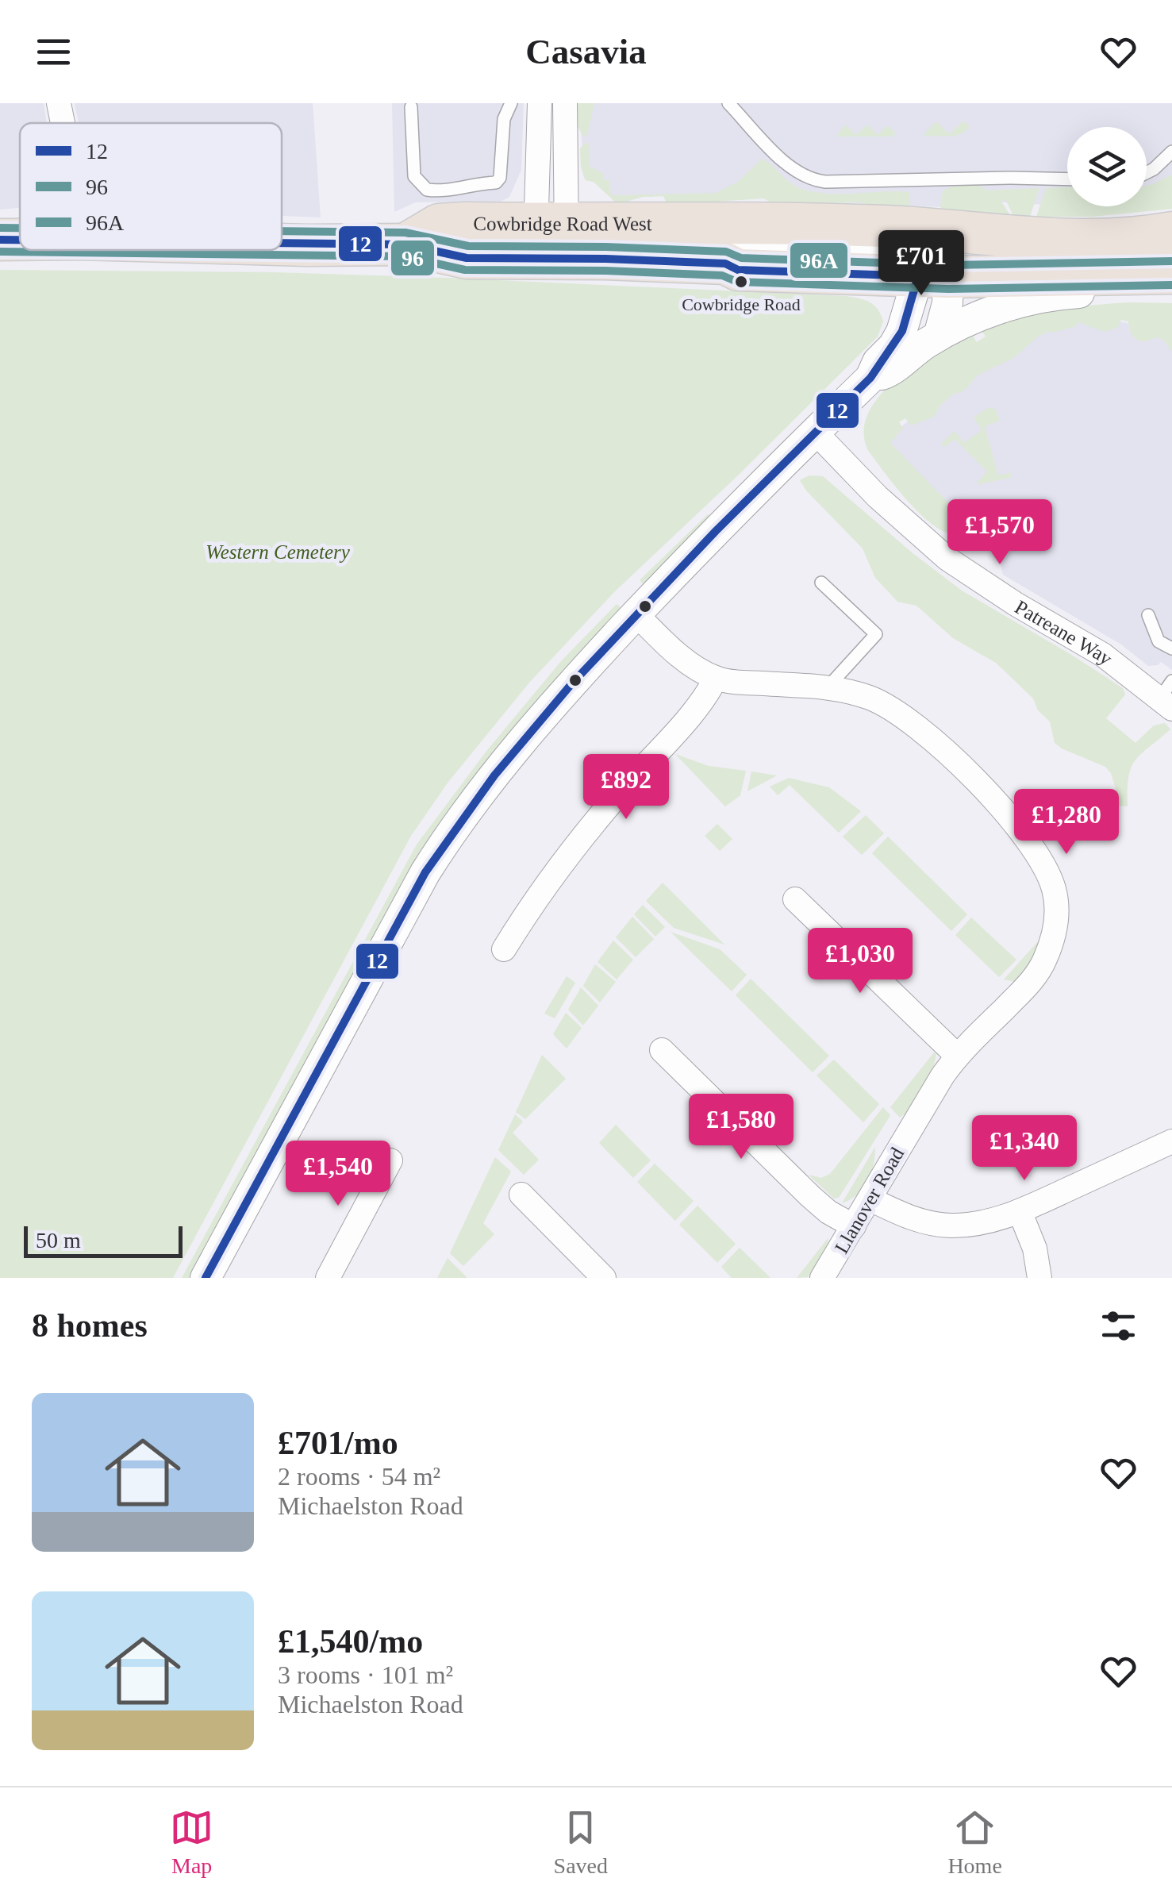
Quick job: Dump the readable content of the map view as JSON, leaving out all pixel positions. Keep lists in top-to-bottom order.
{
  "streets": {
    "highway": ["Cowbridge Road West"],
    "street": ["Patreane Way", "Llanover Road"]
  },
  "parks": ["Western Cemetery"],
  "places": ["Cowbridge Road"],
  "lines": ["transit line 96A", "transit line 12", "transit line 96"],
  "legend": ["12", "96", "96A"],
  "scale_bar": "50 m",
  "page": {
    "header": "Casavia",
    "price": [
      "£701",
      "£1,570",
      "£892",
      "£1,280",
      "£1,030",
      "£1,580",
      "£1,340",
      "£1,540"
    ],
    "scale": "50 m",
    "heading": "8 homes",
    "list": [
      {
        "name": "£701/mo",
        "note": "2 rooms · 54 m² · Michaelston Road"
      },
      {
        "name": "£1,540/mo",
        "note": "3 rooms · 101 m² · Michaelston Road"
      }
    ],
    "tabs": ["Map", "Saved", "Home"]
  }
}
